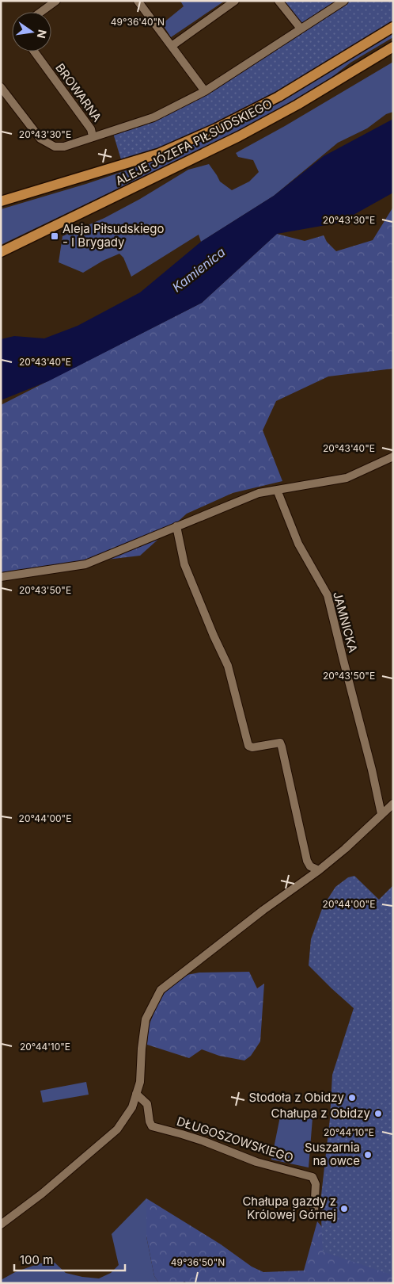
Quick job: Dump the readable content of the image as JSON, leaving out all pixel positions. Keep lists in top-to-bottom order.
{
  "streets": {
    "main road": ["ALEJE JÓZEFA PIŁSUDSKIEGO"],
    "street": ["BROWARNA", "JAMNICKA", "DŁUGOSZOWSKIEGO"]
  },
  "water": ["Kamienica"],
  "places": {
    "transit": ["Aleja Piłsudskiego - I Brygady"],
    "other": [
      "Stodoła z Obidzy",
      "Chałupa z Obidzy",
      "Suszarnia na owce",
      "Chałupa gazdy z Królowej Górnej"
    ]
  },
  "scale_bar": "100 m",
  "north": "right",
  "coordinates": [
    "49°36'40\"N",
    "20°43'30\"E",
    "20°43'40\"E",
    "20°43'50\"E",
    "20°44'00\"E",
    "20°44'10\"E",
    "49°36'50\"N"
  ]
}
